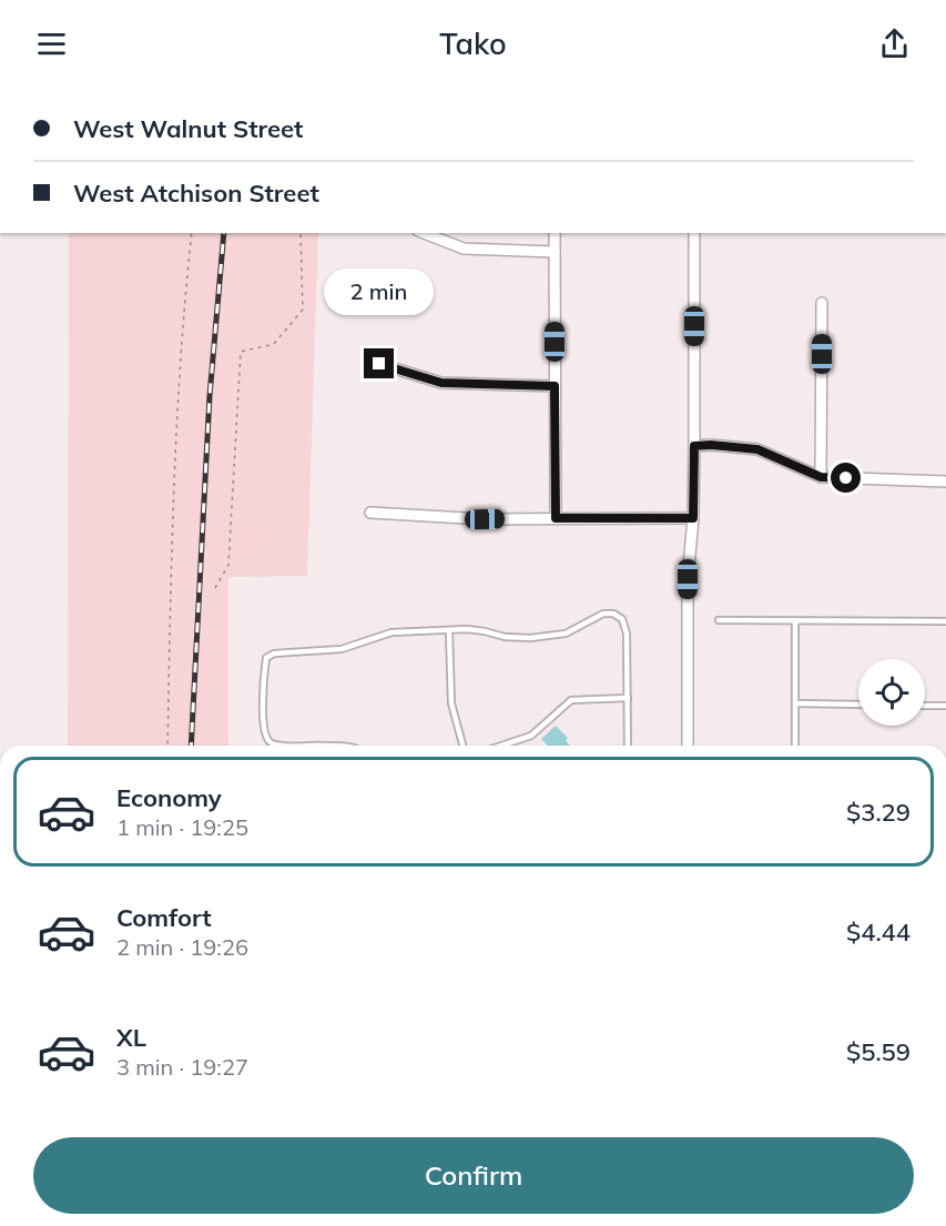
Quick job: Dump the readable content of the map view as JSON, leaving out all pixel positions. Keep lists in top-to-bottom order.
{
  "page": {
    "header": "Tako",
    "banner": ["West Walnut Street", "West Atchison Street"],
    "bubble": "2 min",
    "list": [
      {
        "name": "Economy",
        "note": "1 min · 19:25",
        "value": "$3.29"
      },
      {
        "name": "Comfort",
        "note": "2 min · 19:26",
        "value": "$4.44"
      },
      {
        "name": "XL",
        "note": "3 min · 19:27",
        "value": "$5.59"
      }
    ],
    "buttons": "Confirm"
  }
}
